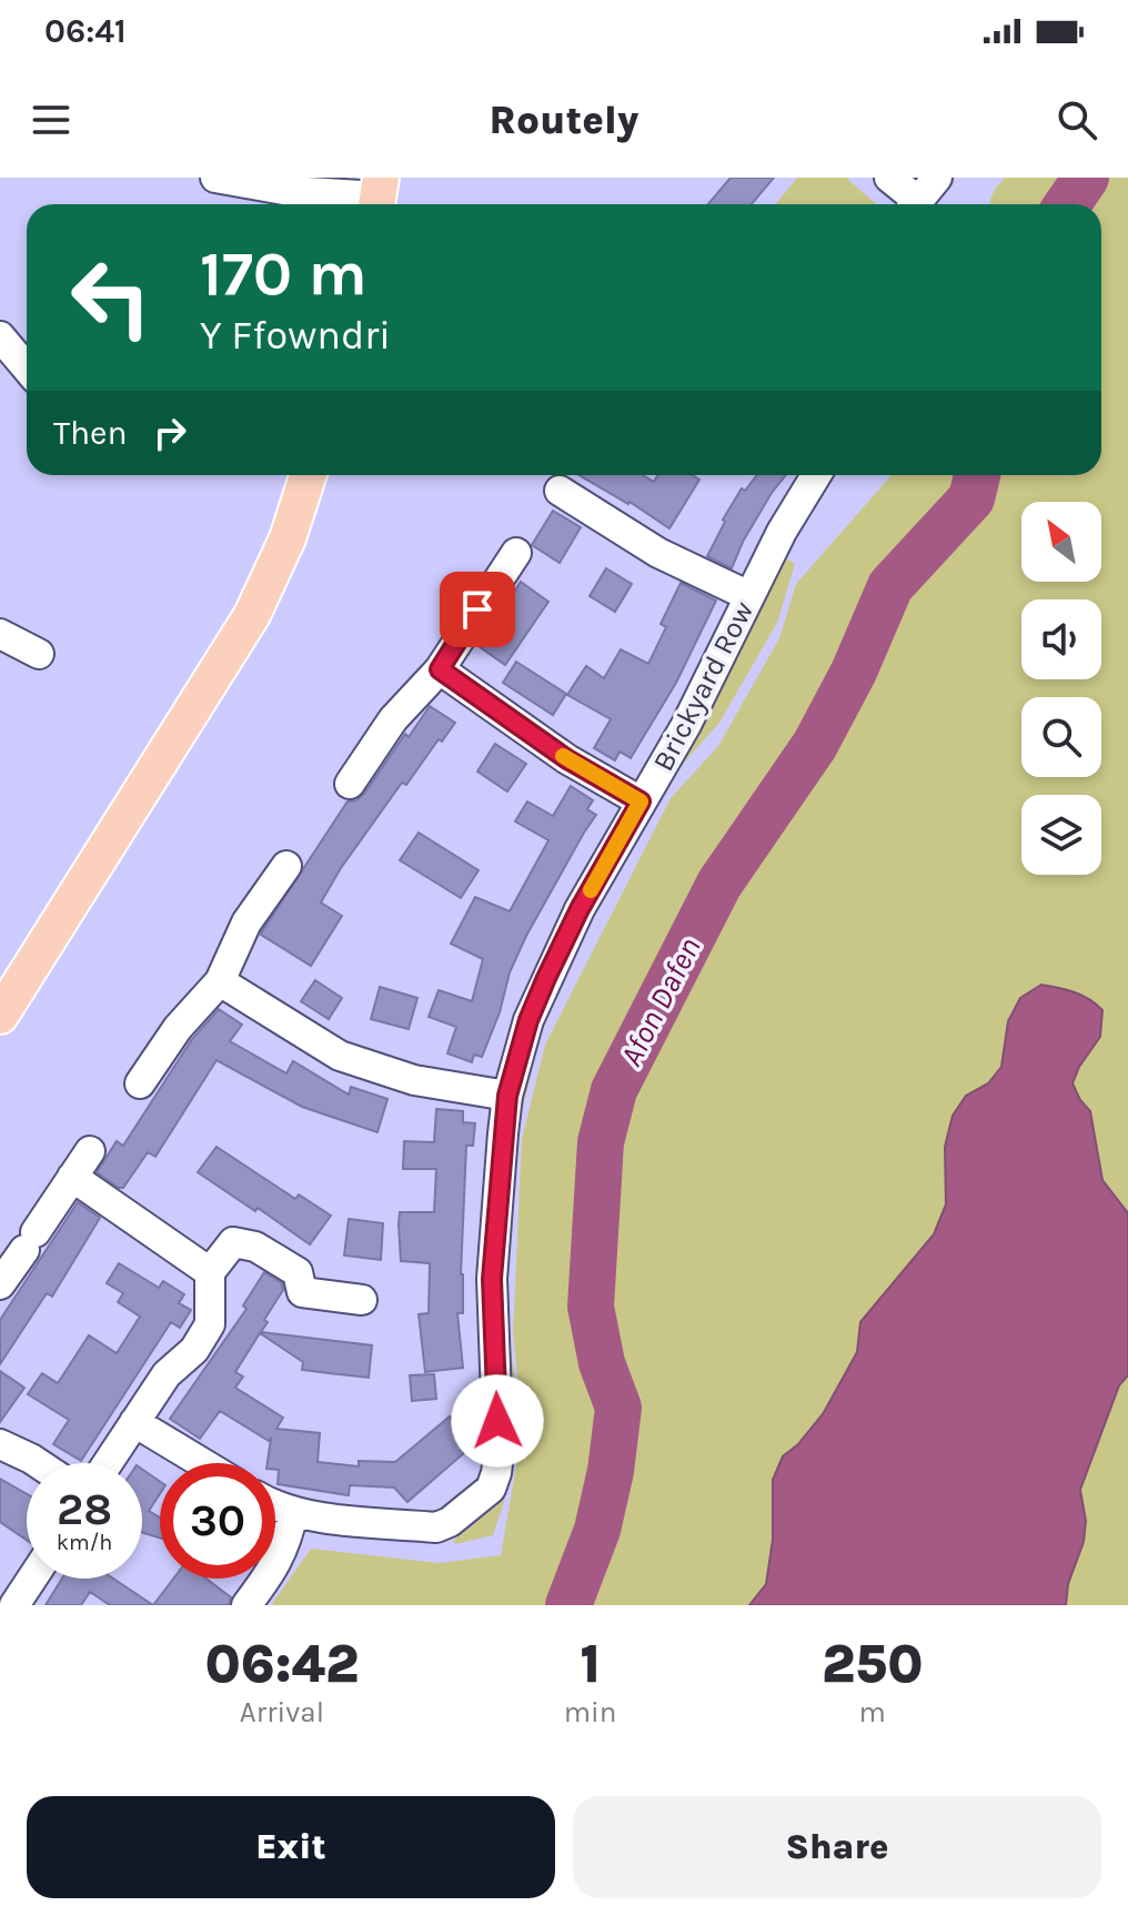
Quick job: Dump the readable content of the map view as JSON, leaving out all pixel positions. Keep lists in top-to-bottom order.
{
  "streets": {
    "street": ["Brickyard Row"]
  },
  "water": ["Afon Dafen"],
  "north": "top left",
  "page": {
    "status": "06:41",
    "header": "Routely",
    "turn": ["170 m", "Y Ffowndri"],
    "then": "Then",
    "speed": "28 km/h",
    "limit": "30",
    "eta": [
      "06:42",
      "Arrival",
      "1",
      "min",
      "250",
      "m"
    ],
    "buttons": ["Exit", "Share"]
  }
}
